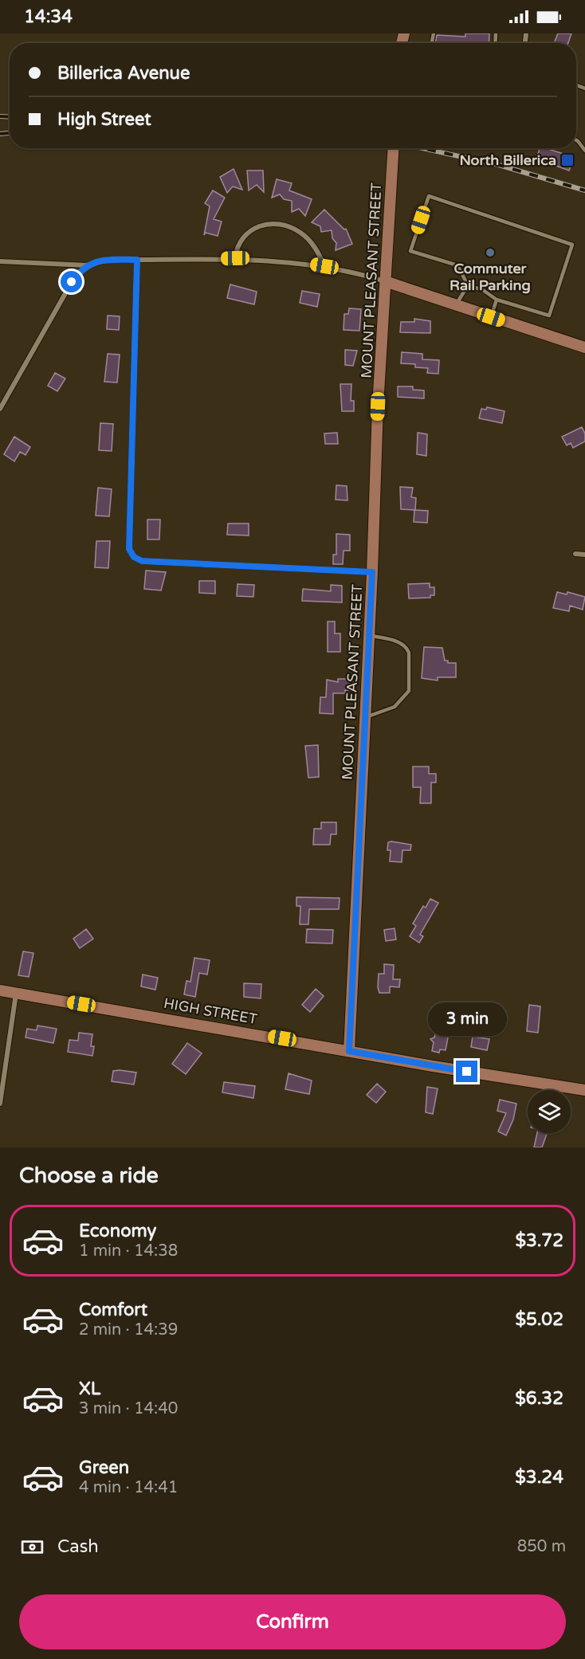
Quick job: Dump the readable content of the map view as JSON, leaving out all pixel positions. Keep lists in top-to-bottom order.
{
  "streets": {
    "main road": ["MOUNT PLEASANT STREET", "HIGH STREET"]
  },
  "crossings": [
    ["MOUNT PLEASANT STREET", "HIGH STREET"]
  ],
  "places": {
    "transit": ["North Billerica"],
    "other": ["Commuter Rail Parking"]
  },
  "page": {
    "status": "14:34",
    "banner": ["Billerica Avenue", "High Street"],
    "bubble": "3 min",
    "heading": "Choose a ride",
    "list": [
      {
        "name": "Economy",
        "note": "1 min · 14:38",
        "value": "$3.72"
      },
      {
        "name": "Comfort",
        "note": "2 min · 14:39",
        "value": "$5.02"
      },
      {
        "name": "XL",
        "note": "3 min · 14:40",
        "value": "$6.32"
      },
      {
        "name": "Green",
        "note": "4 min · 14:41",
        "value": "$3.24"
      }
    ],
    "pay": ["Cash", "850 m"],
    "buttons": "Confirm"
  }
}
